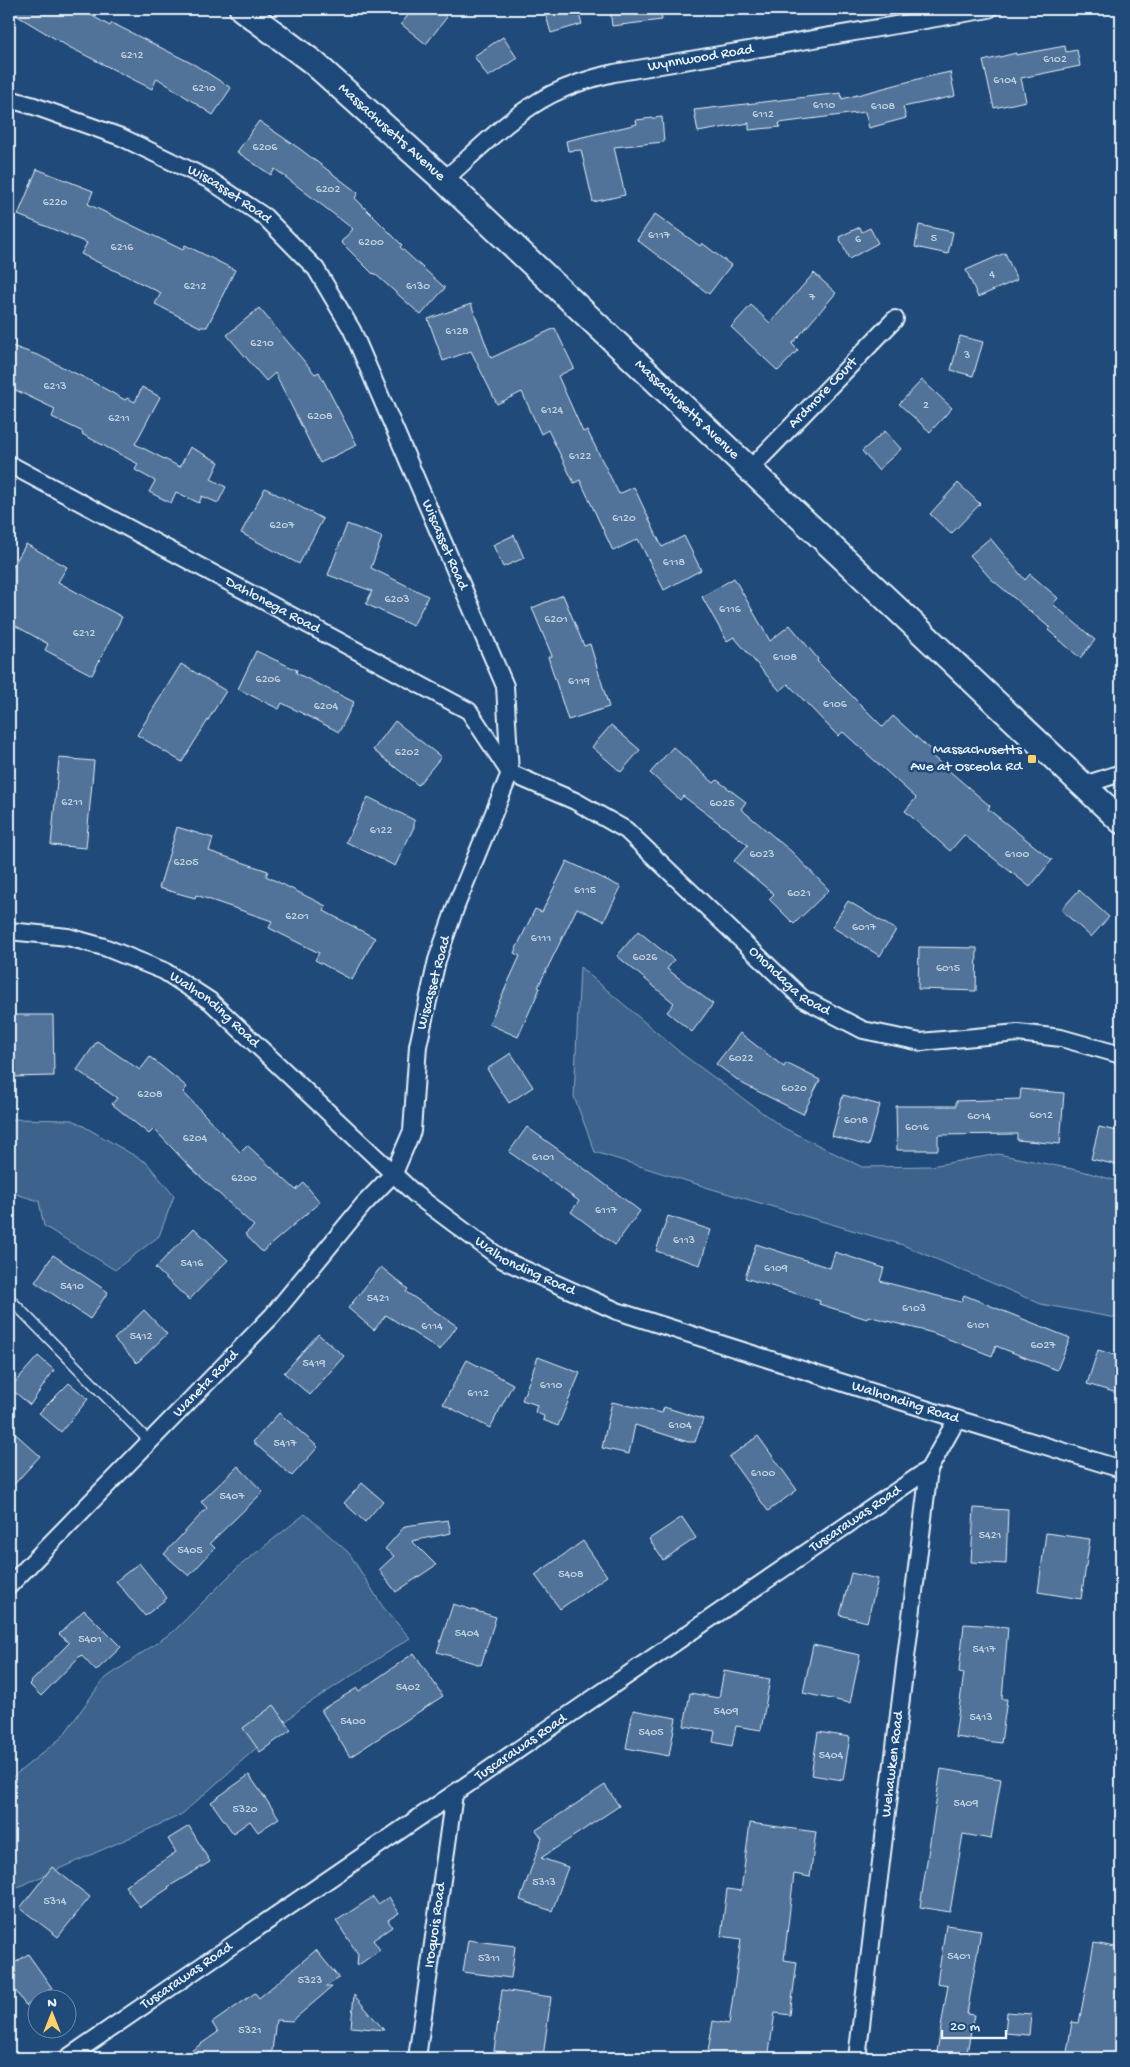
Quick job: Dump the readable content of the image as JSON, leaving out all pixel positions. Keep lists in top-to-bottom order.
{
  "streets": {
    "main road": ["Massachusetts Avenue"],
    "street": [
      "Wynnwood Road",
      "Wiscasset Road",
      "Ardmore Court",
      "Dahlonega Road",
      "Onondaga Road",
      "Walhonding Road",
      "Waneta Road",
      "Tuscarawas Road",
      "Wehawken Road",
      "Iroquois Road"
    ]
  },
  "crossings": [
    ["Wynnwood Road", "Massachusetts Avenue"],
    ["Massachusetts Avenue", "Ardmore Court"],
    ["Wiscasset Road", "Dahlonega Road"],
    ["Wiscasset Road", "Onondaga Road"],
    ["Wiscasset Road", "Walhonding Road"],
    ["Wiscasset Road", "Waneta Road"],
    ["Dahlonega Road", "Onondaga Road"],
    ["Walhonding Road", "Waneta Road"],
    ["Walhonding Road", "Tuscarawas Road"],
    ["Tuscarawas Road", "Wehawken Road"],
    ["Tuscarawas Road", "Iroquois Road"]
  ],
  "places": {
    "transit": ["Massachusetts Ave at Osceola Rd"]
  },
  "house_numbers": [
    "6212",
    "6102",
    "6104",
    "6210",
    "6110",
    "6108",
    "6112",
    "6206",
    "6202",
    "6220",
    "6117",
    "5",
    "6",
    "6200",
    "6216",
    "4",
    "6212",
    "6130",
    "7",
    "6128",
    "6210",
    "3",
    "6213",
    "2",
    "6124",
    "6208",
    "6211",
    "6122",
    "6120",
    "6207",
    "6118",
    "6203",
    "6116",
    "6201",
    "6212",
    "6108",
    "6206",
    "6119",
    "6106",
    "6204",
    "6202",
    "6211",
    "6025",
    "6122",
    "6023",
    "6100",
    "6205",
    "6115",
    "6021",
    "6201",
    "6017",
    "6111",
    "6026",
    "6015",
    "6022",
    "6020",
    "6208",
    "6012",
    "6014",
    "6018",
    "6016",
    "6204",
    "6101",
    "6200",
    "6117",
    "6113",
    "5416",
    "6109",
    "5410",
    "5421",
    "6103",
    "6101",
    "6114",
    "5412",
    "6027",
    "5419",
    "6110",
    "6112",
    "6104",
    "5417",
    "6100",
    "5407",
    "5421",
    "5405",
    "5408",
    "5404",
    "5401",
    "5417",
    "5402",
    "5409",
    "5413",
    "5400",
    "5405",
    "5404",
    "5409",
    "5320",
    "5313",
    "5314",
    "5401",
    "5311",
    "5323",
    "5321"
  ],
  "scale_bar": "20 m",
  "north": "top"
}
